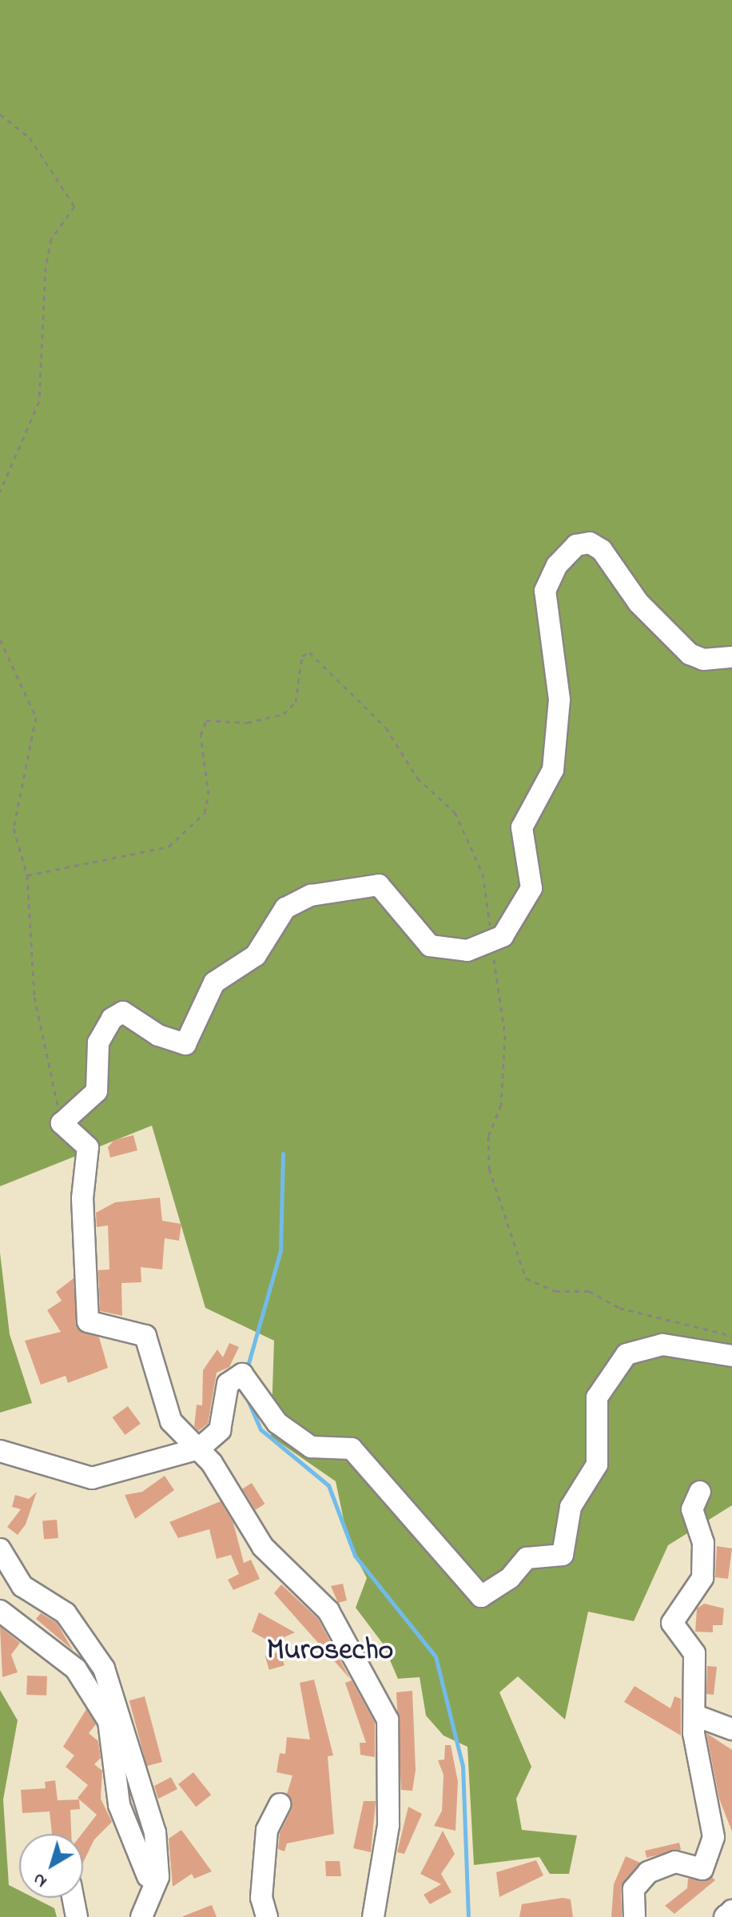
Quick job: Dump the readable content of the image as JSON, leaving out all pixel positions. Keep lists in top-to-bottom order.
{
  "districts": ["Murosecho"],
  "north": "bottom left"
}
